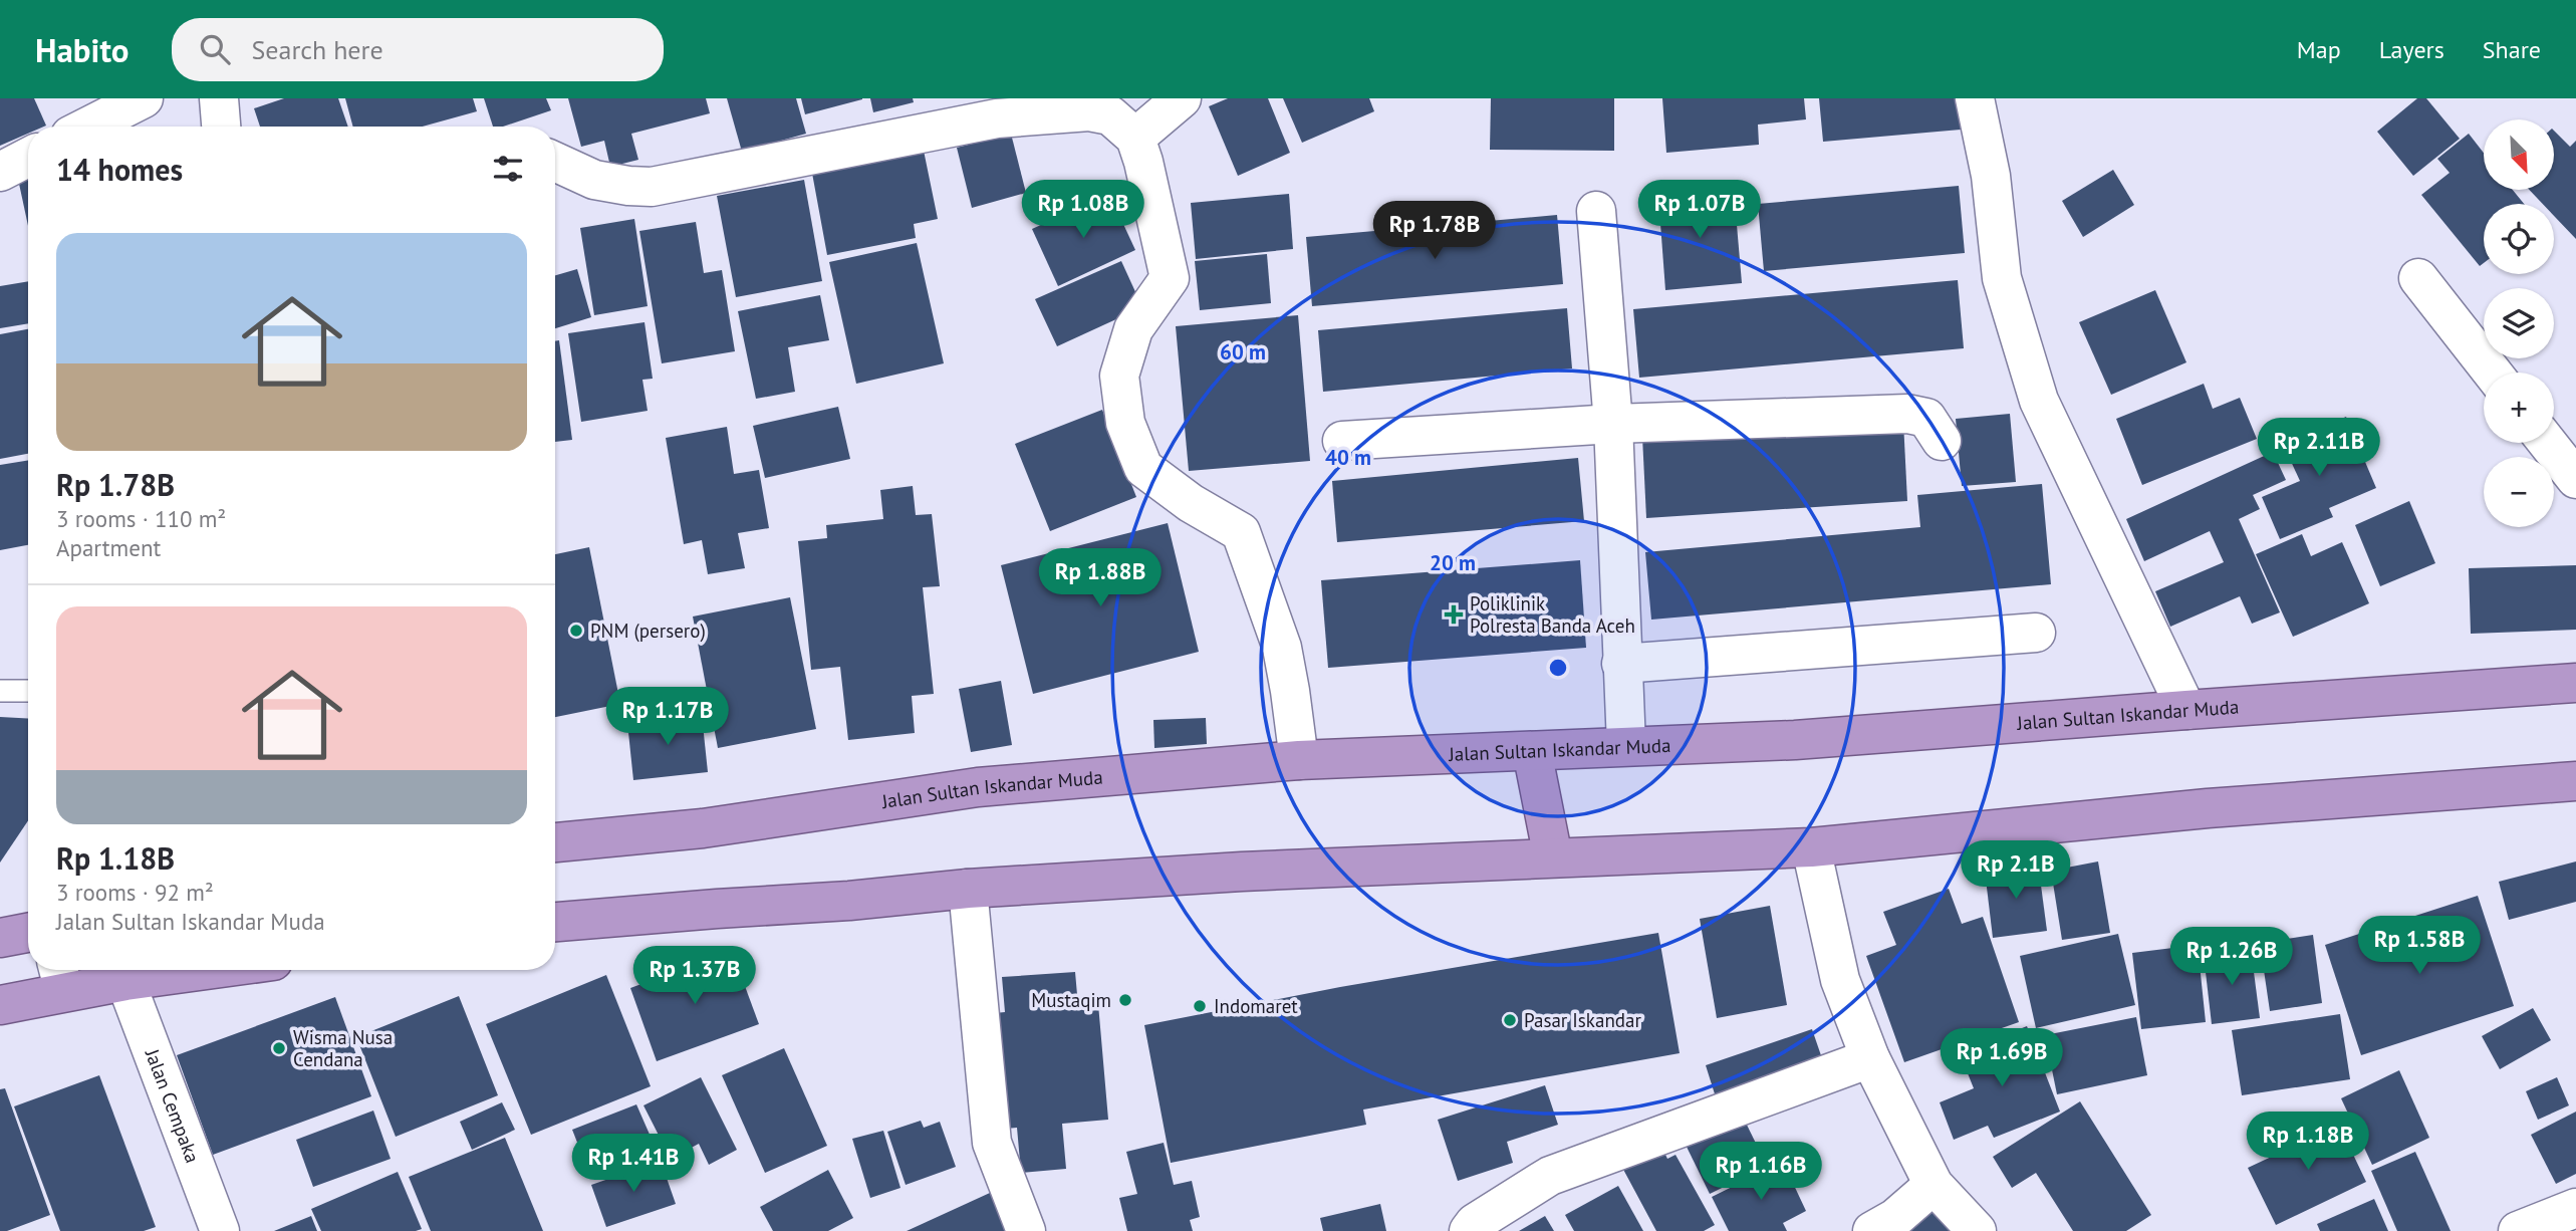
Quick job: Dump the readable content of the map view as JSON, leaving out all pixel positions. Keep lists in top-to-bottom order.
{
  "streets": {
    "highway": ["Jalan Sultan Iskandar Muda"],
    "street": ["Jalan Cempaka"]
  },
  "places": {
    "health": ["Poliklinik Polresta Banda Aceh"],
    "other": [
      "PNM (persero)",
      "Mustaqim",
      "Indomaret",
      "Pasar Iskandar",
      "Wisma Nusa Cendana"
    ]
  },
  "north": "bottom right",
  "page": {
    "header": "Habito",
    "search": "Search here",
    "nav": ["Map", "Layers", "Share"],
    "map_buttons": ["+", "−"],
    "heading": "14 homes",
    "price": [
      "Rp 1.08B",
      "Rp 1.07B",
      "Rp 1.78B",
      "Rp 2.11B",
      "Rp 1.88B",
      "Rp 1.17B",
      "Rp 2.1B",
      "Rp 1.58B",
      "Rp 1.26B",
      "Rp 1.37B",
      "Rp 1.69B",
      "Rp 1.18B",
      "Rp 1.41B",
      "Rp 1.16B"
    ],
    "list": [
      {
        "name": "Rp 1.78B",
        "note": "3 rooms · 110 m² · Apartment"
      },
      {
        "name": "Rp 1.18B",
        "note": "3 rooms · 92 m² · Jalan Sultan Iskandar Muda"
      }
    ]
  },
  "rings": ["60 m", "40 m", "20 m"]
}
